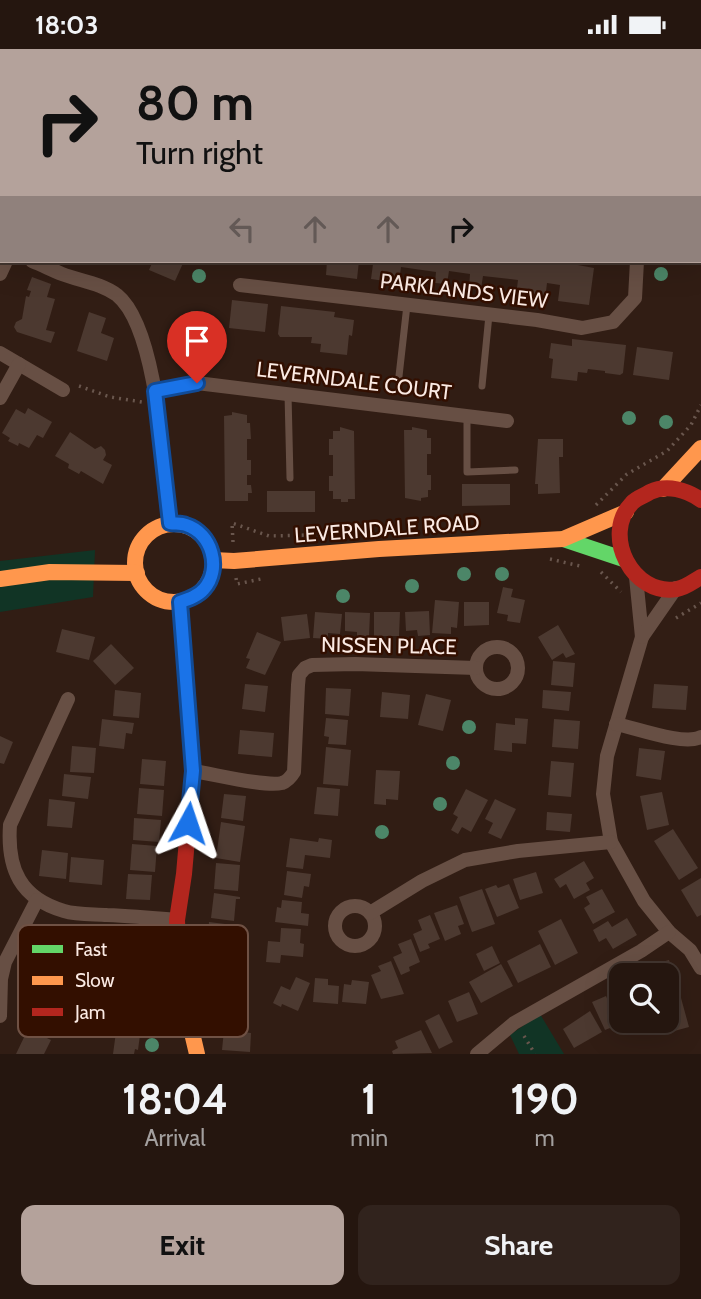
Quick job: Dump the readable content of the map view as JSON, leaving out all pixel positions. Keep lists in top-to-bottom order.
{
  "streets": {
    "street": [
      "PARKLANDS VIEW",
      "LEVERNDALE COURT",
      "LEVERNDALE ROAD",
      "NISSEN PLACE"
    ]
  },
  "legend": ["Fast", "Slow", "Jam"],
  "page": {
    "status": "18:03",
    "turn": ["80 m", "Turn right"],
    "eta": [
      "18:04",
      "Arrival",
      "1",
      "min",
      "190",
      "m"
    ],
    "buttons": ["Exit", "Share"]
  }
}
